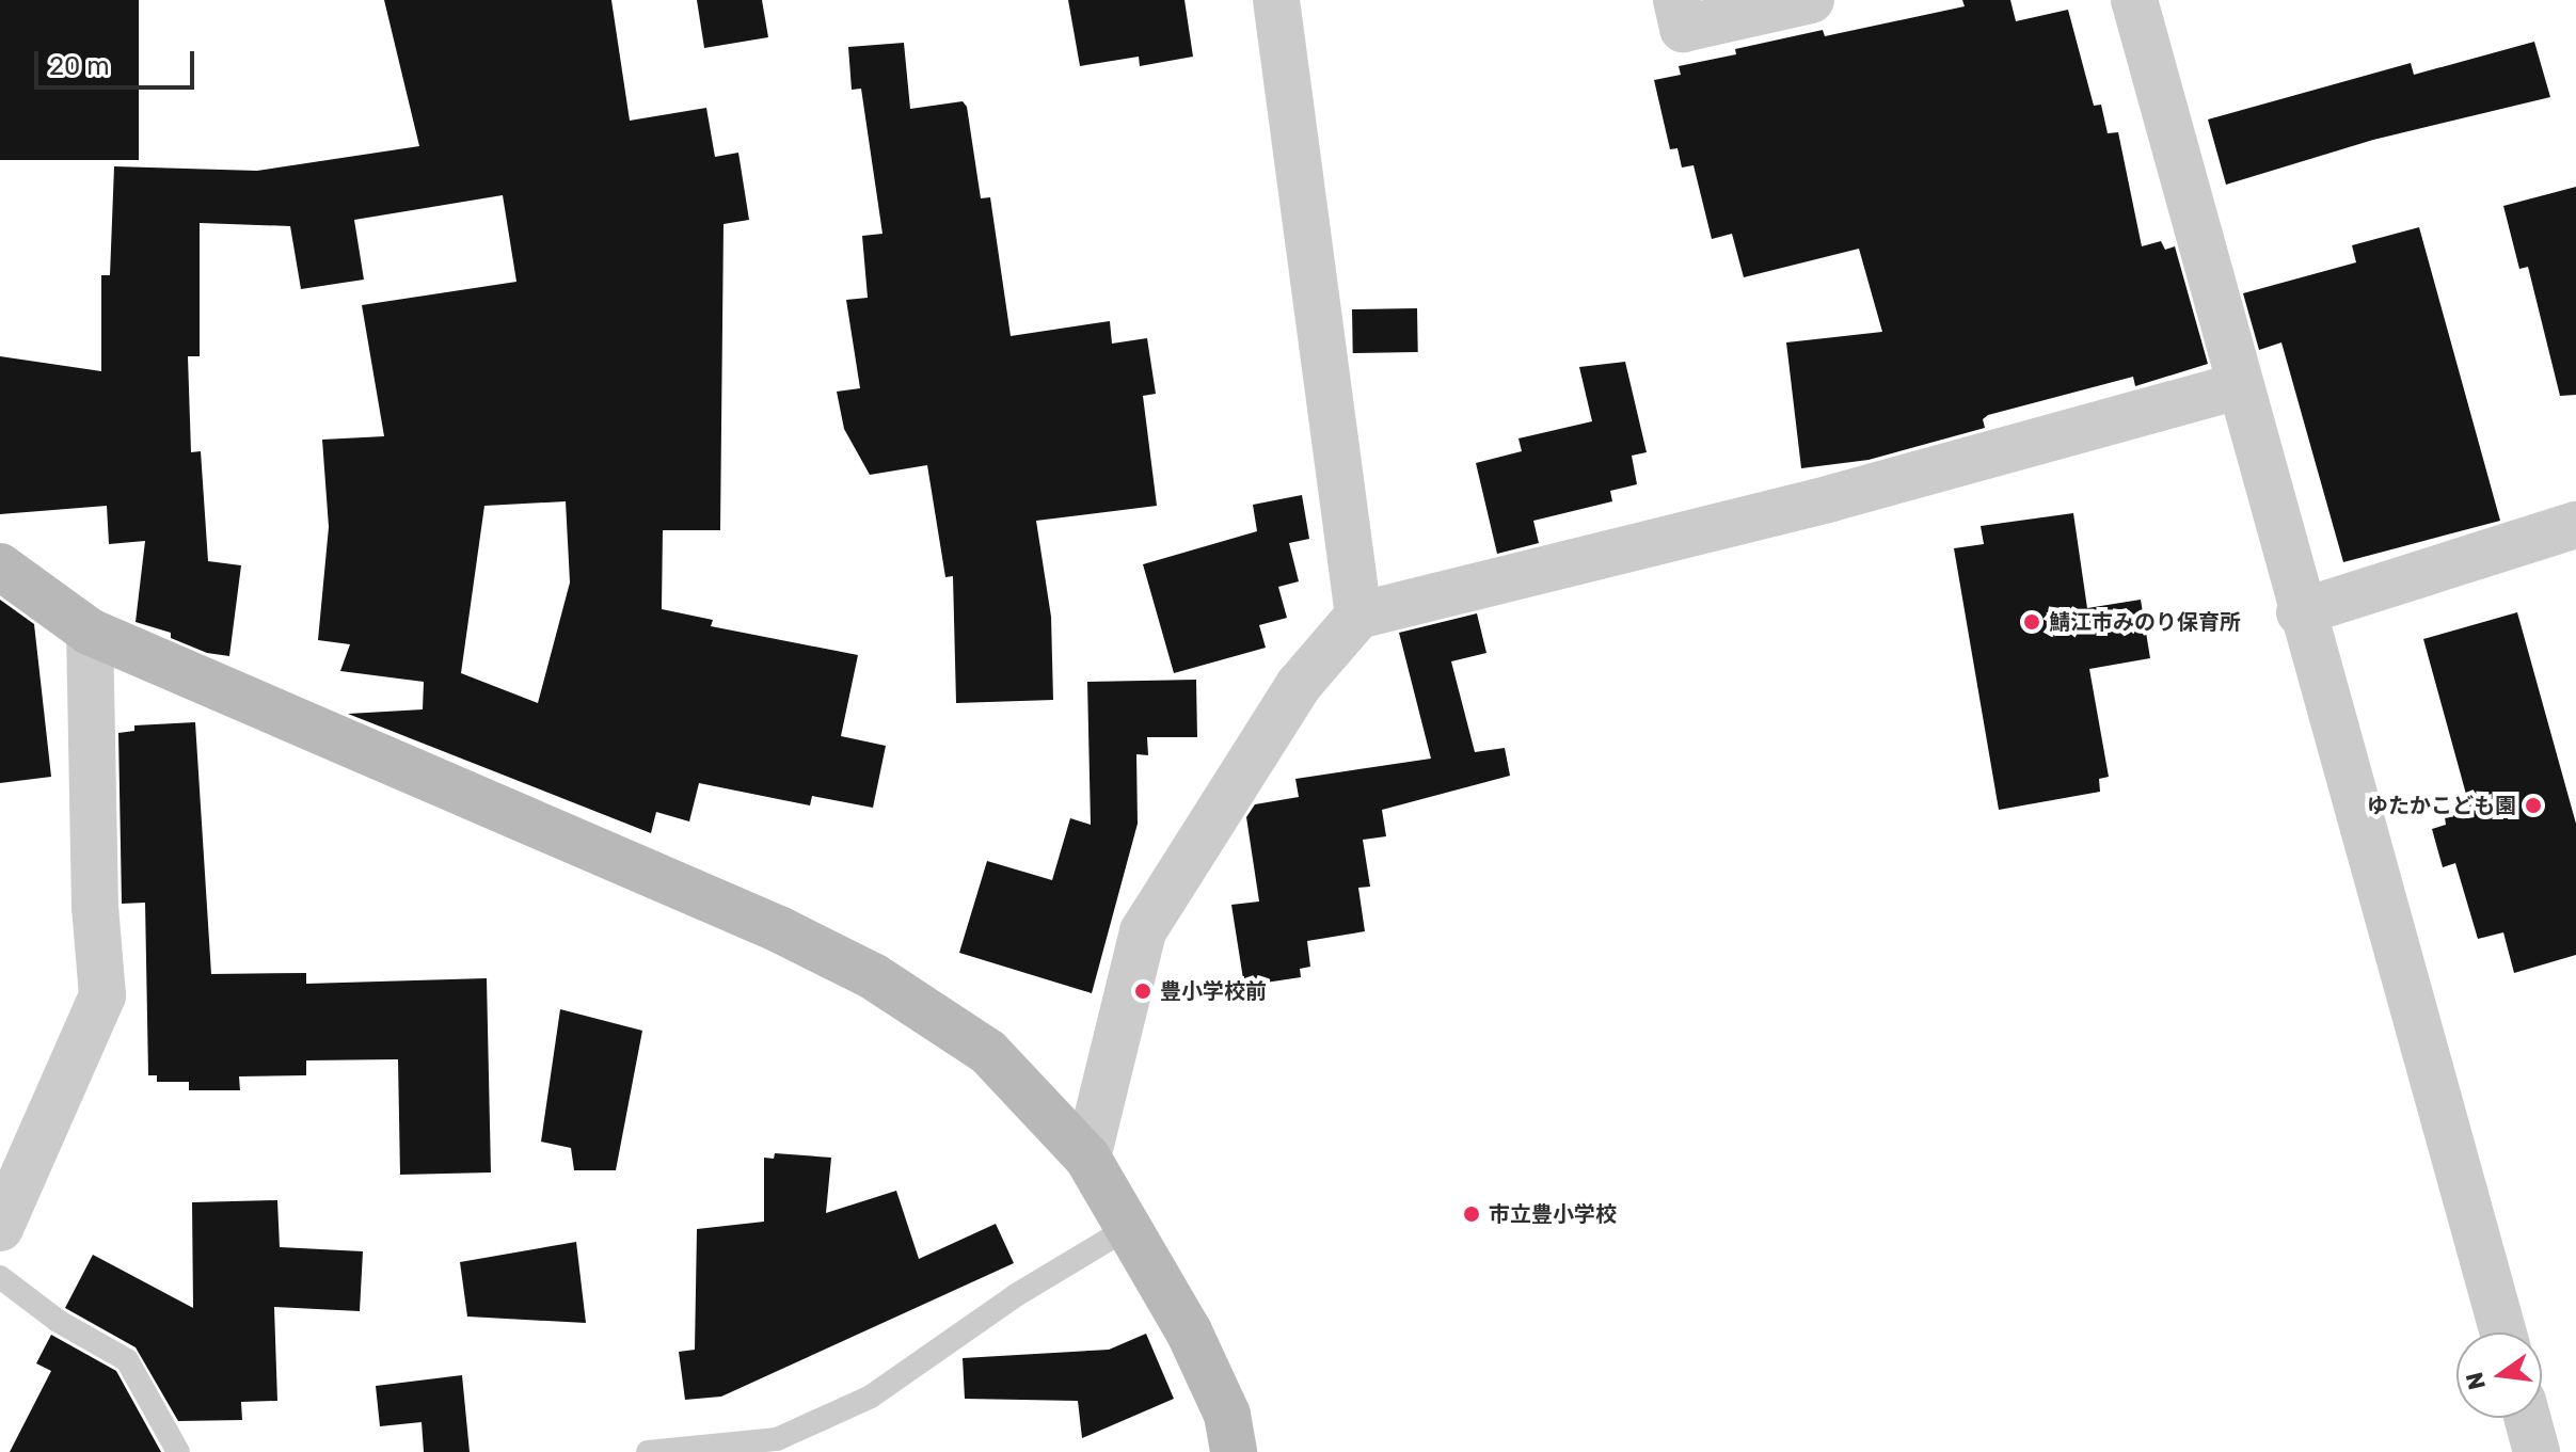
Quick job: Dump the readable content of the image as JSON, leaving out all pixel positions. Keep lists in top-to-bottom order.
{
  "places": [
    "鯖江市みのり保育所",
    "ゆたかこども園",
    "豊小学校前",
    "市立豊小学校"
  ],
  "scale_bar": "20 m",
  "north": "left"
}
